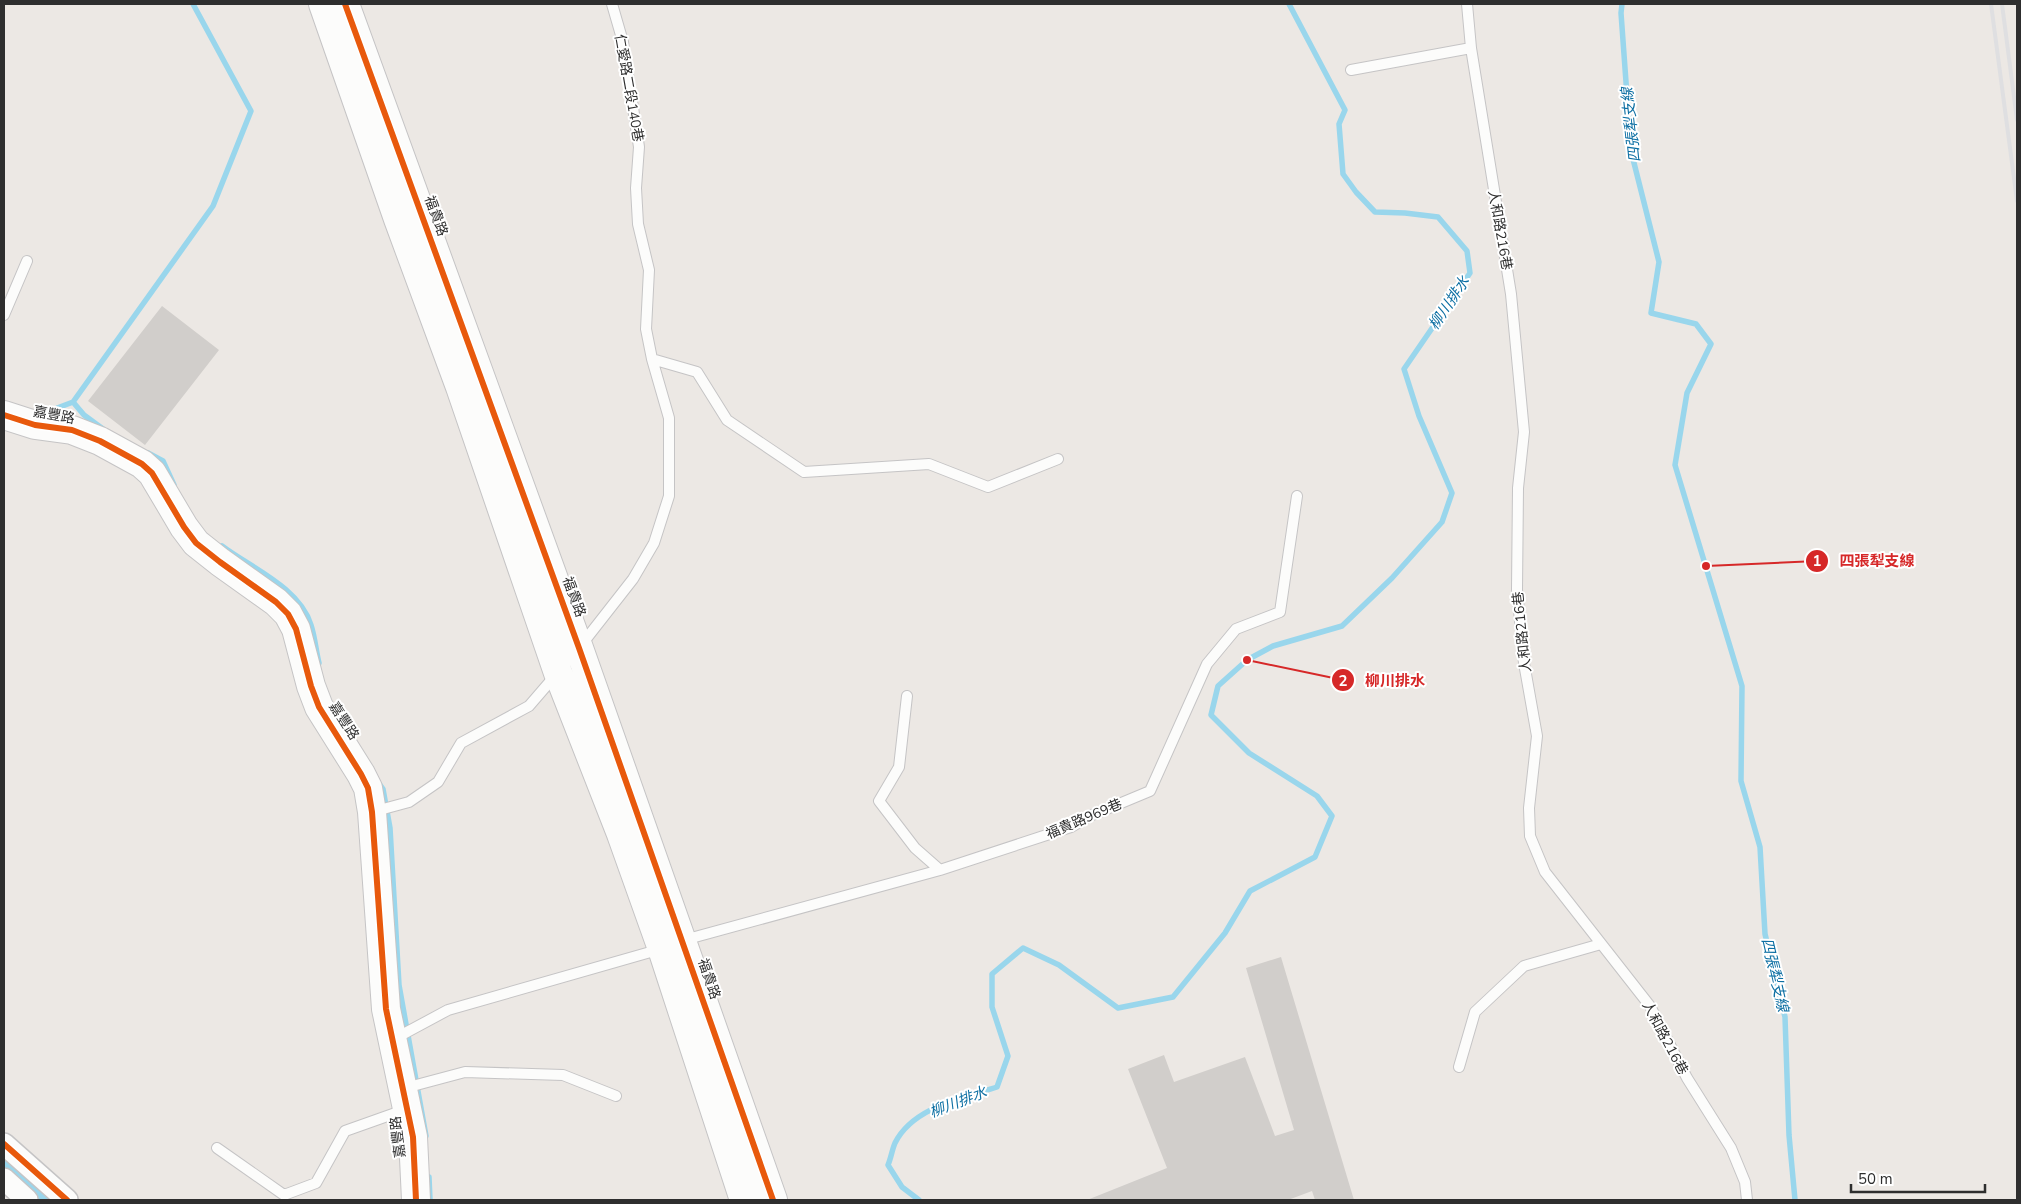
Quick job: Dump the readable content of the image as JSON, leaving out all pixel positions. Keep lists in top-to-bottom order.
{
  "streets": {
    "street": ["福貴路", "嘉豐路"],
    "lane": ["仁愛路二段140巷", "人和路216巷", "福貴路969巷"]
  },
  "crossings": [
    ["仁愛路二段140巷", "福貴路"],
    ["仁愛路二段140巷", "嘉豐路"],
    ["福貴路", "福貴路969巷"],
    ["嘉豐路", "福貴路969巷"]
  ],
  "water": ["四張犁支線", "柳川排水"],
  "places": ["四張犁支線", "柳川排水"],
  "scale_bar": "50 m"
}
